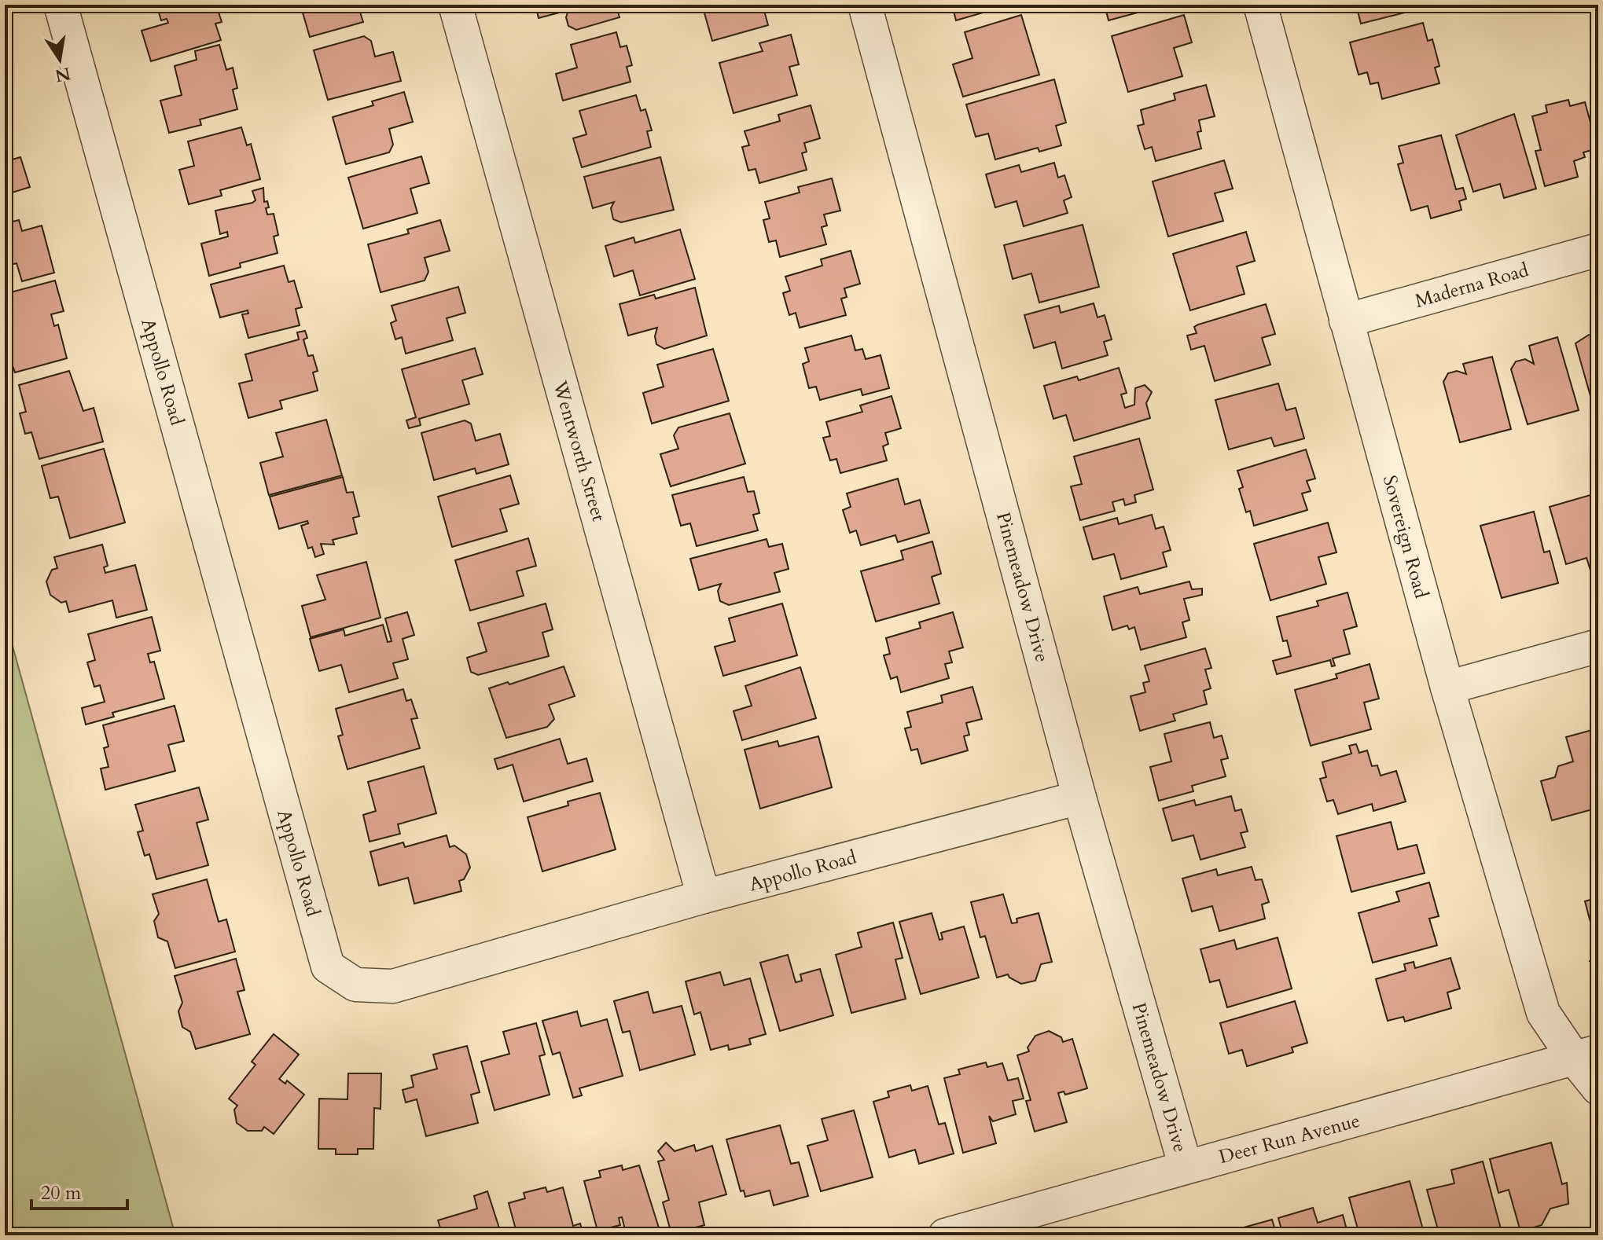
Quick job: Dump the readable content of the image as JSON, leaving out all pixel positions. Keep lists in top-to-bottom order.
{
  "streets": {
    "street": [
      "Maderna Road",
      "Appollo Road",
      "Wentworth Street",
      "Sovereign Road",
      "Pinemeadow Drive",
      "Deer Run Avenue"
    ]
  },
  "crossings": [
    ["Maderna Road", "Sovereign Road"],
    ["Appollo Road", "Wentworth Street"],
    ["Appollo Road", "Pinemeadow Drive"],
    ["Sovereign Road", "Deer Run Avenue"],
    ["Pinemeadow Drive", "Deer Run Avenue"]
  ],
  "scale_bar": "20 m",
  "north": "bottom"
}
